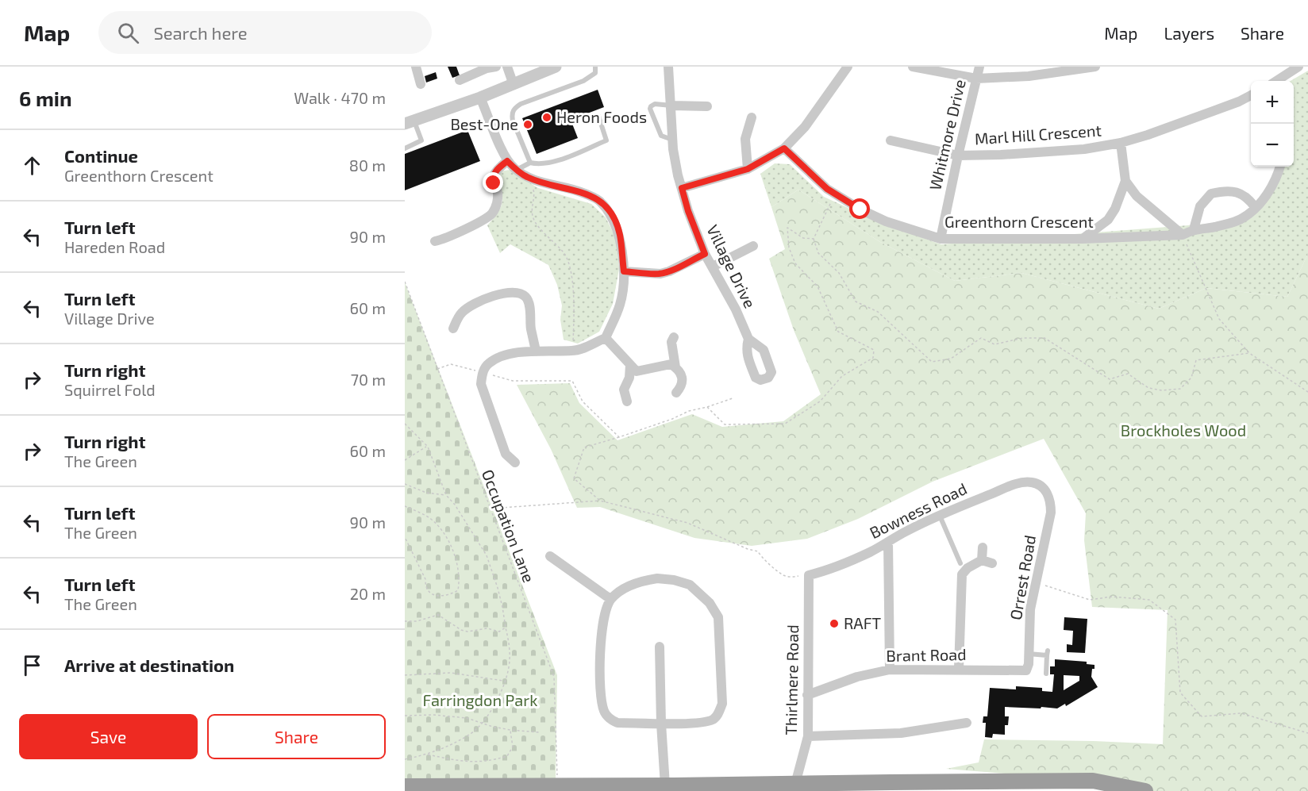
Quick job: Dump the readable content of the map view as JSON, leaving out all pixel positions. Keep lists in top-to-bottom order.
{
  "streets": {
    "street": [
      "Whitmore Drive",
      "Marl Hill Crescent",
      "Greenthorn Crescent",
      "Village Drive",
      "Bowness Road",
      "Orrest Road",
      "Brant Road",
      "Thirlmere Road"
    ],
    "path": ["Occupation Lane"]
  },
  "crossings": [
    ["Whitmore Drive", "Marl Hill Crescent"],
    ["Whitmore Drive", "Greenthorn Crescent"],
    ["Bowness Road", "Orrest Road"],
    ["Bowness Road", "Thirlmere Road"],
    ["Orrest Road", "Brant Road"],
    ["Brant Road", "Thirlmere Road"]
  ],
  "parks": ["Brockholes Wood", "Farringdon Park"],
  "places": ["Heron Foods", "Best-One", "RAFT"],
  "page": {
    "header": "Map",
    "search": "Search here",
    "nav": ["Map", "Layers", "Share"],
    "heading": ["6 min", "Walk · 470 m"],
    "map_buttons": ["+", "−"],
    "list": [
      ["Continue", "Greenthorn Crescent", "80 m"],
      ["Turn left", "Hareden Road", "90 m"],
      ["Turn left", "Village Drive", "60 m"],
      ["Turn right", "Squirrel Fold", "70 m"],
      ["Turn right", "The Green", "60 m"],
      ["Turn left", "The Green", "90 m"],
      ["Turn left", "The Green", "20 m"],
      "Arrive at destination"
    ],
    "buttons": ["Save", "Share"]
  }
}
